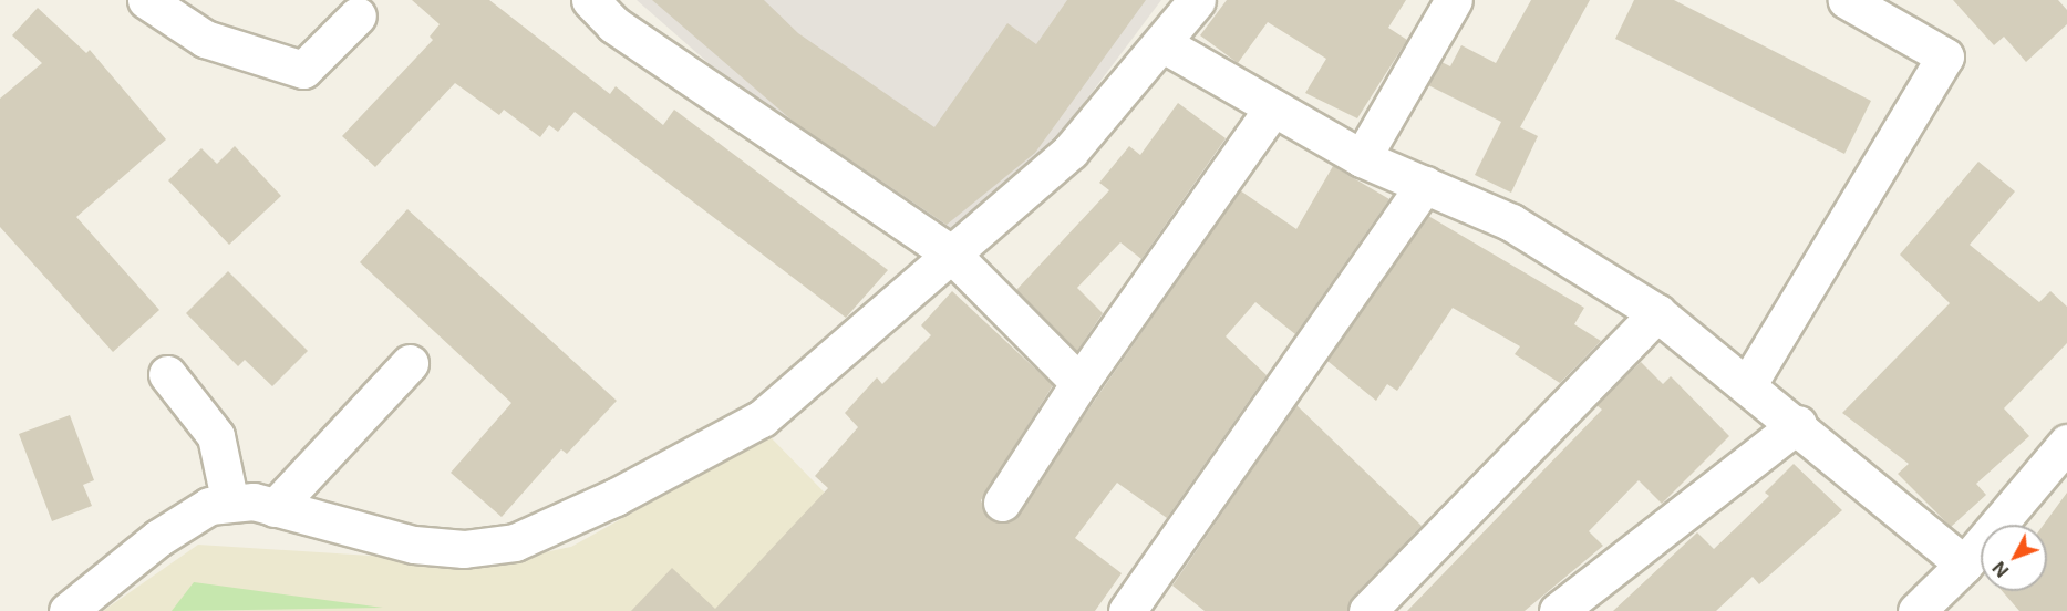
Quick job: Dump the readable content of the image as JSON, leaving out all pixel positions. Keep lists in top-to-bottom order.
{
  "north": "bottom left"
}
